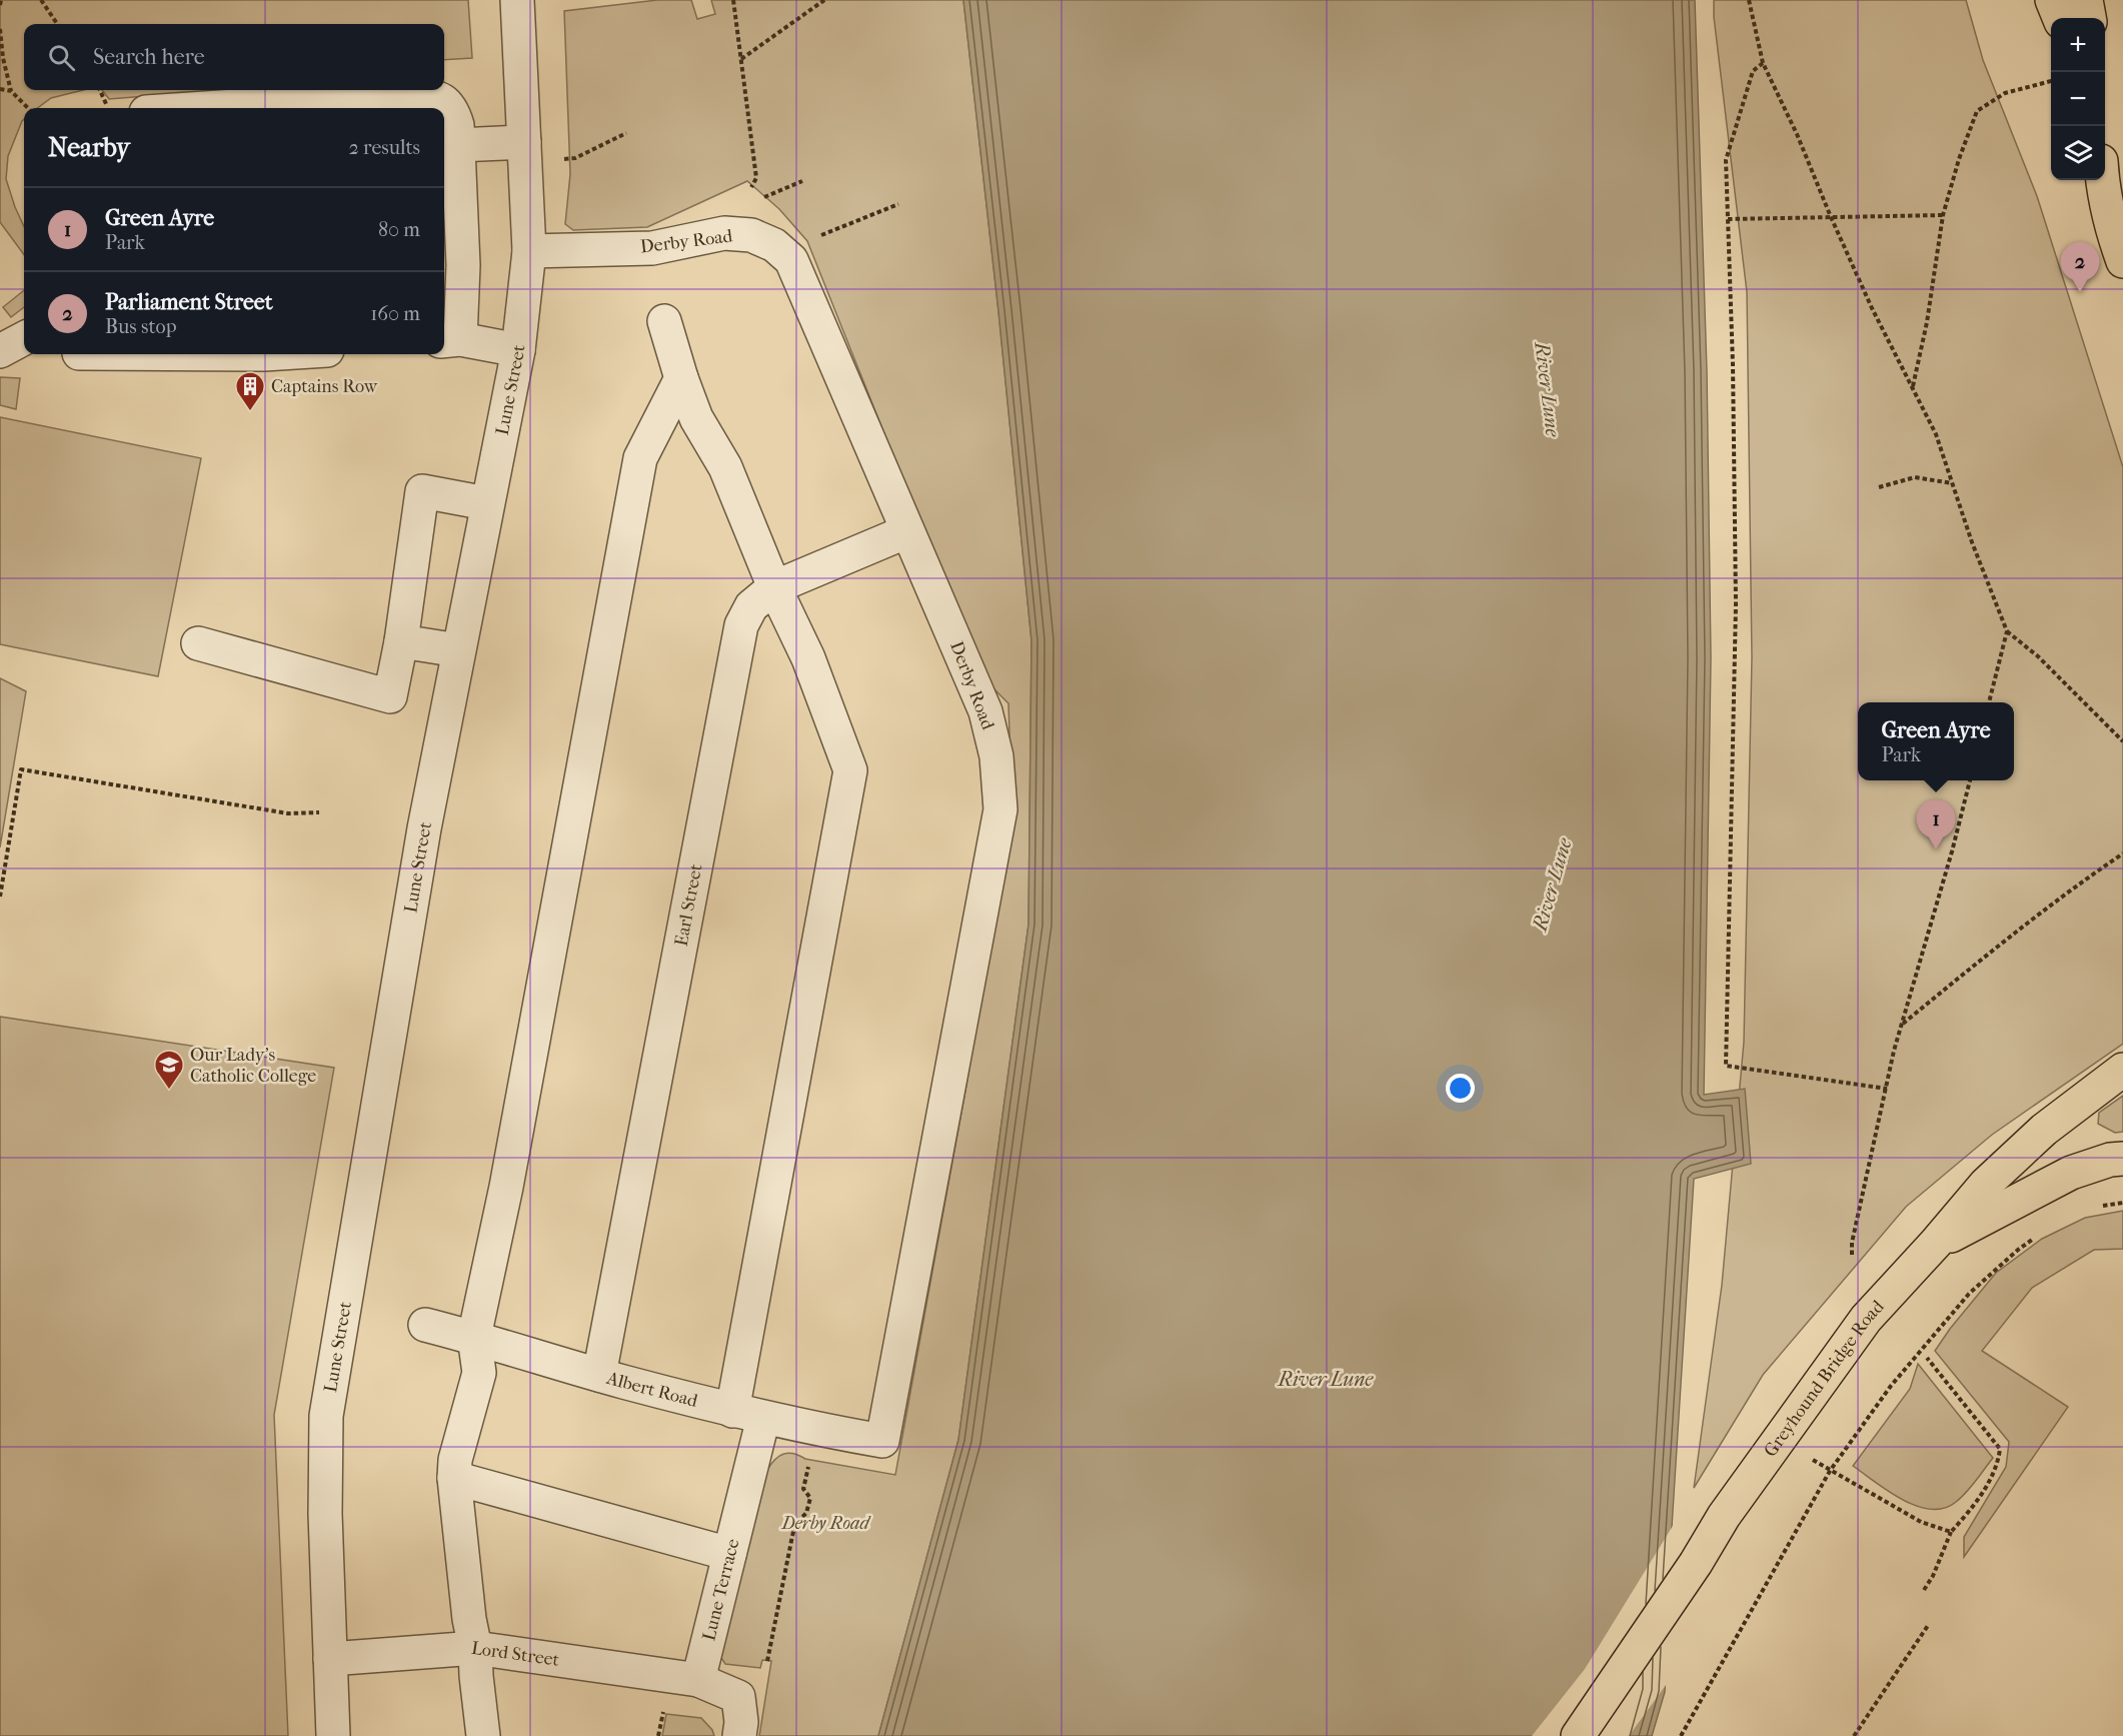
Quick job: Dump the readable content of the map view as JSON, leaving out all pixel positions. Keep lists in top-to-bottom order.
{
  "streets": {
    "main road": ["Greyhound Bridge Road"],
    "street": [
      "Derby Road",
      "Lune Street",
      "Earl Street",
      "Albert Road",
      "Lune Terrace",
      "Lord Street"
    ]
  },
  "crossings": [
    ["Derby Road", "Lune Street"],
    ["Derby Road", "Earl Street"],
    ["Derby Road", "Albert Road"],
    ["Lune Street", "Lord Street"],
    ["Earl Street", "Albert Road"],
    ["Albert Road", "Lune Terrace"],
    ["Lune Terrace", "Lord Street"]
  ],
  "water": ["River Lune"],
  "parks": ["Derby Road"],
  "places": {
    "building": ["Captains Row"],
    "school or university": ["Our Lady's Catholic College"]
  },
  "page": {
    "map_buttons": ["+", "−"],
    "search": "Search here",
    "heading": ["Nearby", "2 results"],
    "list": [
      {
        "mark": "1",
        "name": "Green Ayre",
        "note": "Park",
        "value": "80 m"
      },
      {
        "mark": "2",
        "name": "Parliament Street",
        "note": "Bus stop",
        "value": "160 m"
      }
    ],
    "pins": ["2", "1"],
    "popup": ["Green Ayre", "Park"]
  }
}
